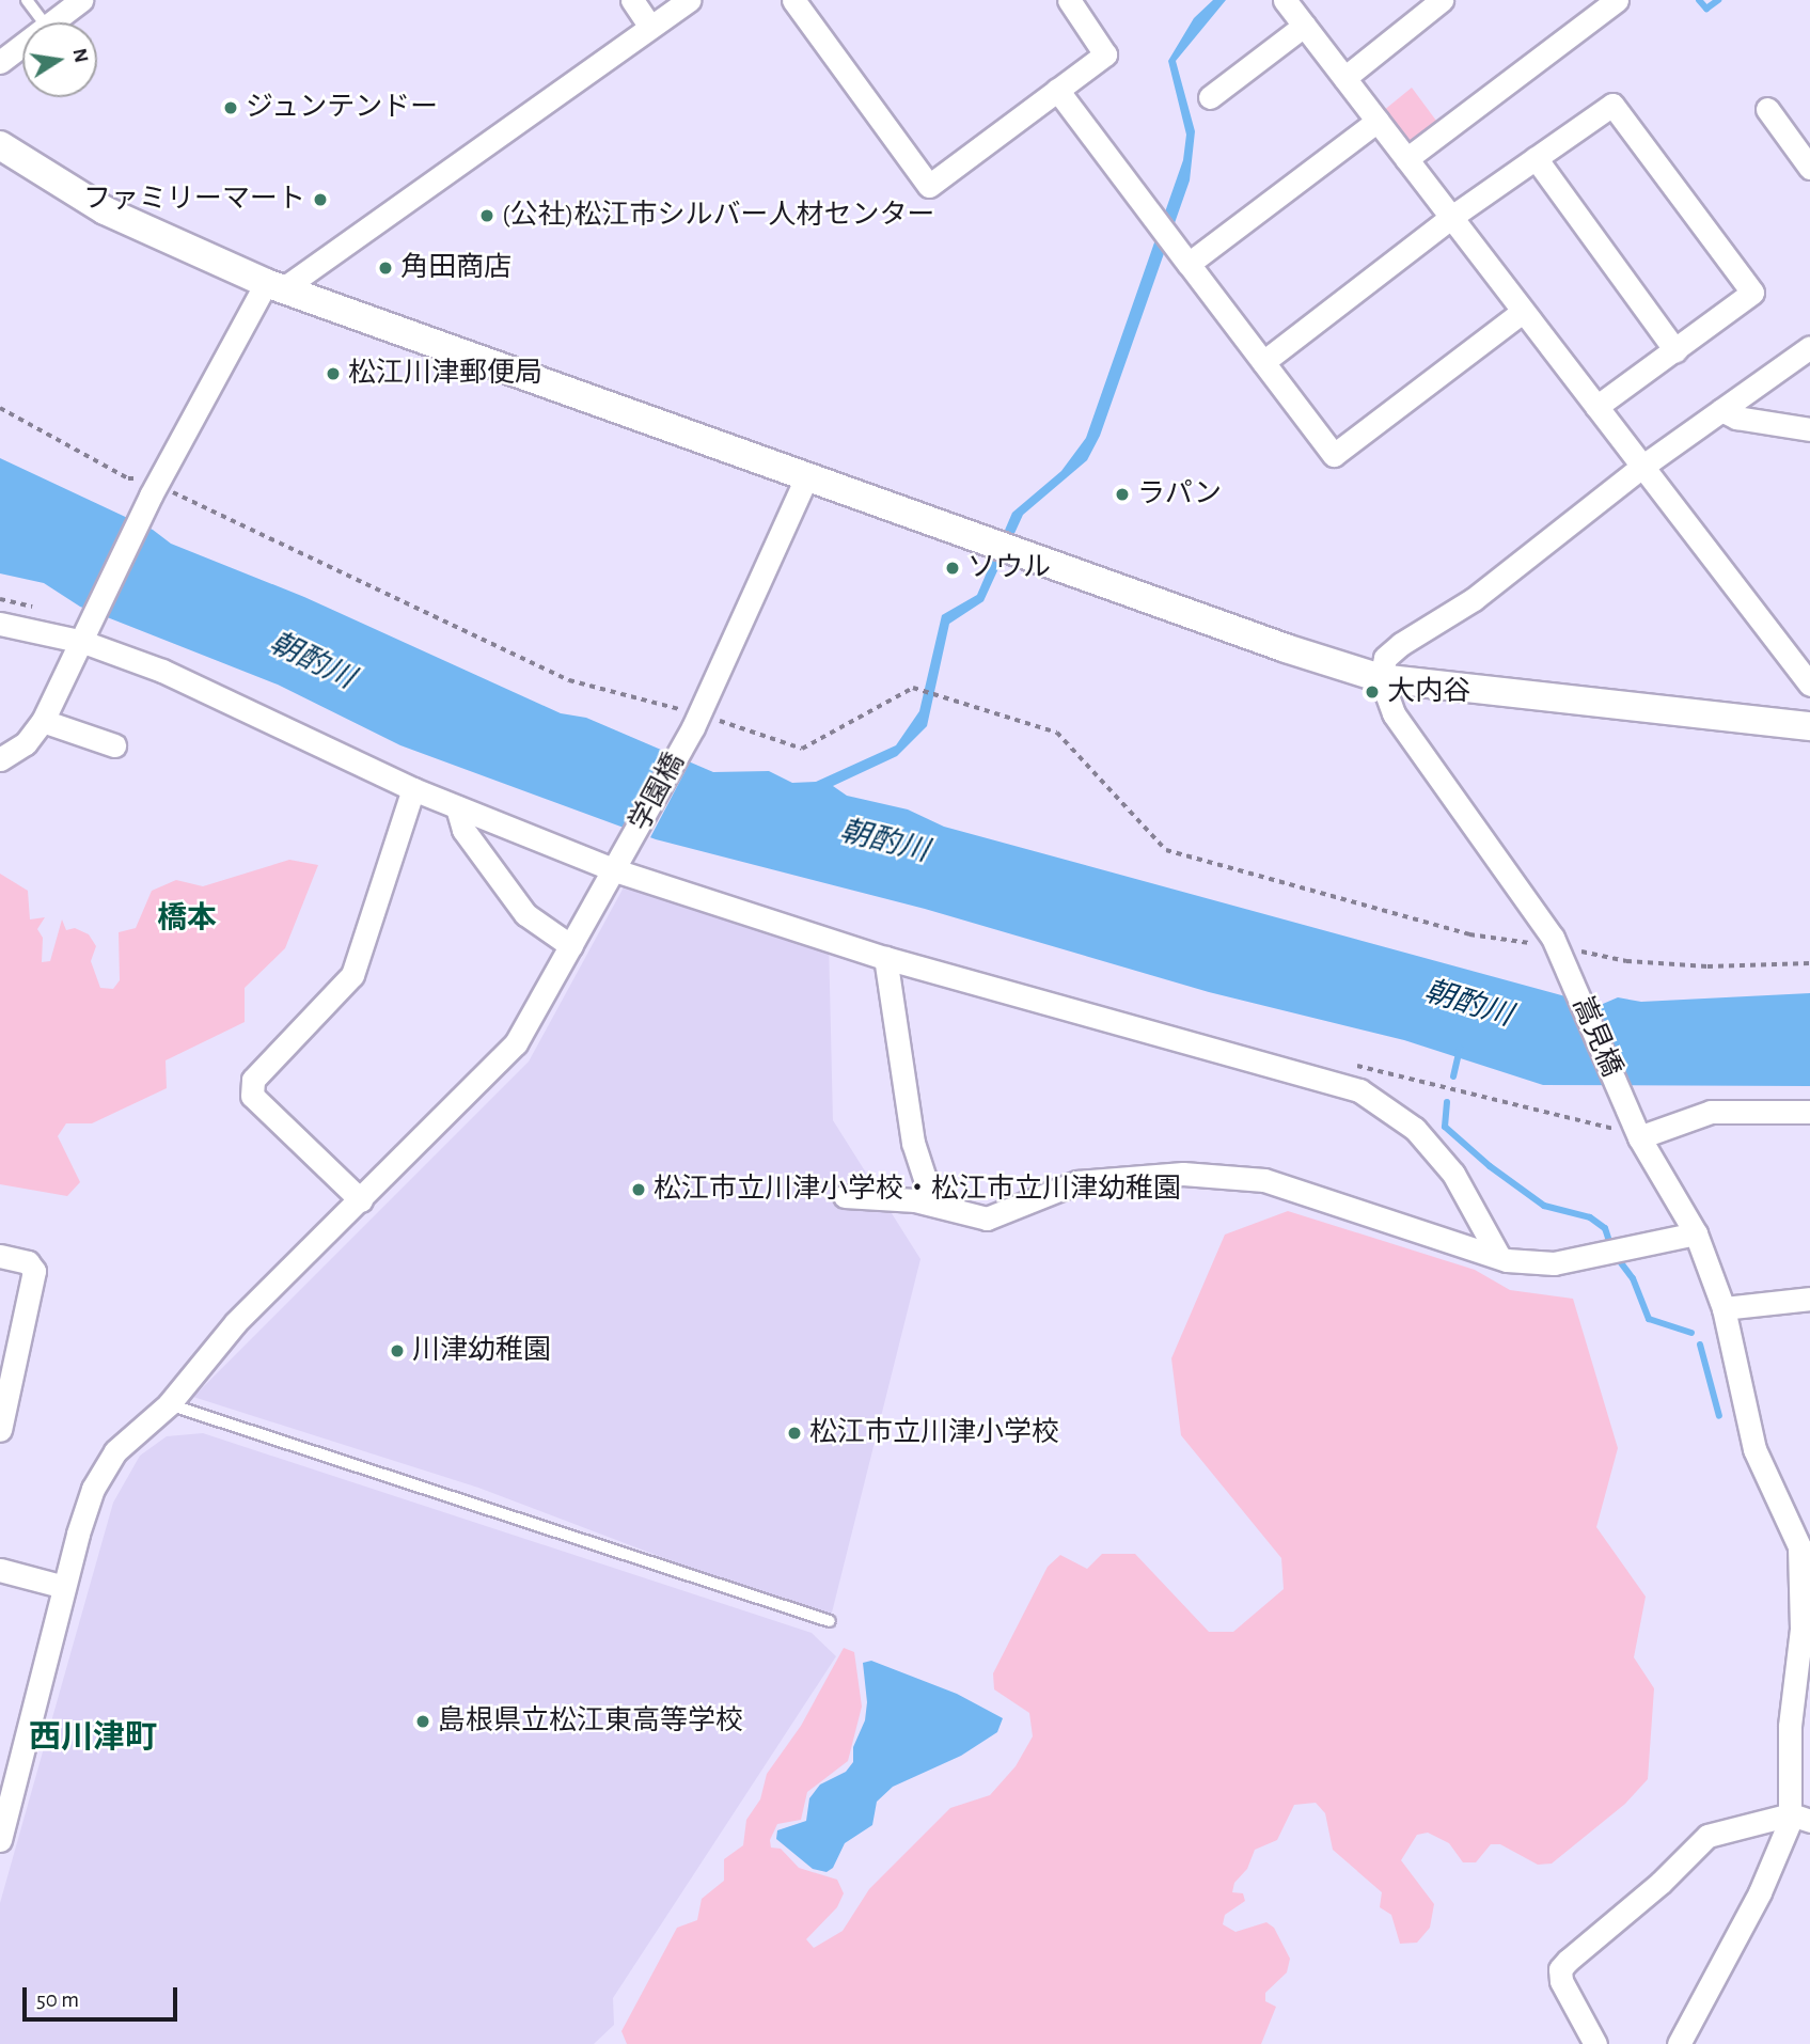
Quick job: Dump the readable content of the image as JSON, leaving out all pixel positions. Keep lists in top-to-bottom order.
{
  "streets": {
    "street": ["学園橋", "嵩見橋"]
  },
  "districts": ["橋本", "西川津町"],
  "water": ["朝酌川"],
  "places": [
    "ジュンテンドー",
    "ファミリーマート",
    "(公社)松江市シルバー人材センター",
    "角田商店",
    "松江川津郵便局",
    "ラパン",
    "ソウル",
    "大内谷",
    "松江市立川津小学校・松江市立川津幼稚園",
    "川津幼稚園",
    "松江市立川津小学校",
    "島根県立松江東高等学校"
  ],
  "scale_bar": "50 m",
  "north": "right"
}
